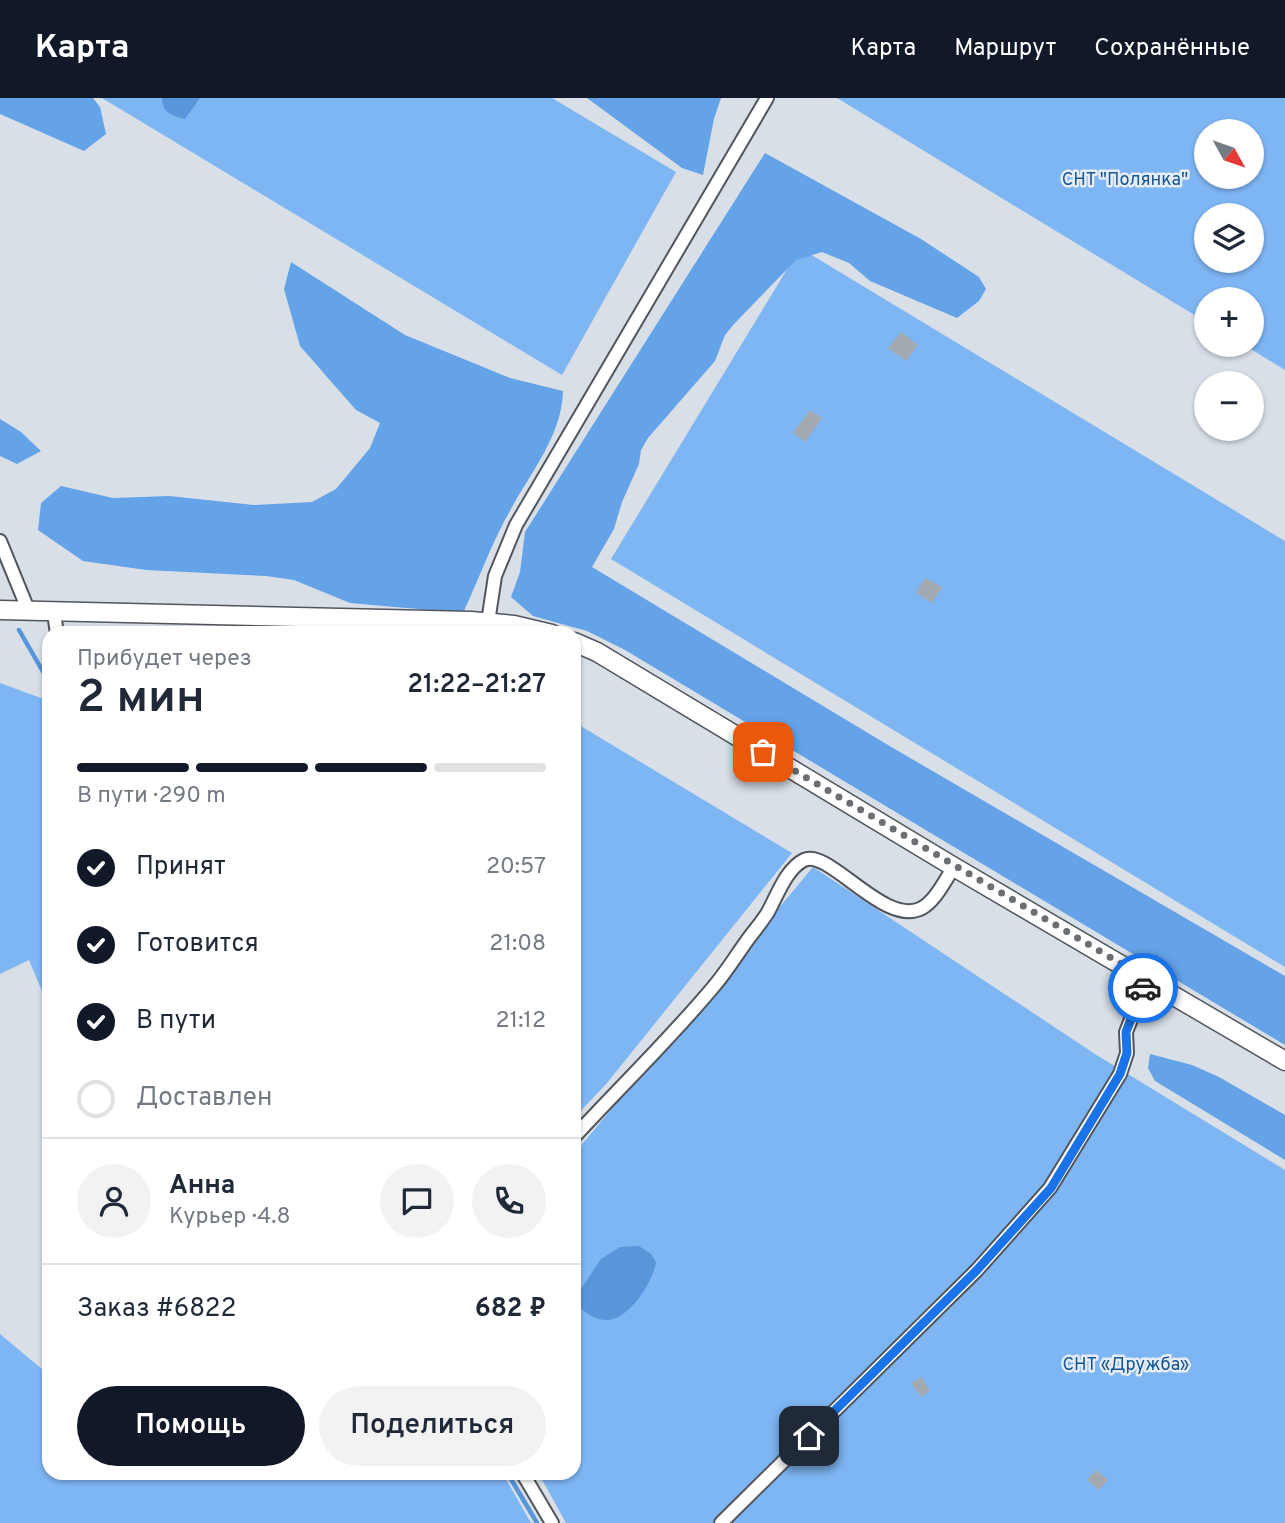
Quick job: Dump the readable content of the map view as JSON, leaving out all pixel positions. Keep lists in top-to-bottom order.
{
  "parks": ["СНТ \"Полянка\"", "СНТ «Дружба»"],
  "north": "bottom right",
  "page": {
    "header": "Карта",
    "nav": ["Карта", "Маршрут", "Сохранённые"],
    "map_buttons": ["+", "−"],
    "heading": ["2 мин", "Прибудет через", "21:22–21:27"],
    "panel": [
      "Анна",
      "Курьер · 4.8",
      "Заказ #6822",
      "682 ₽"
    ],
    "bar": "В пути · 290 m",
    "list": [
      ["Принят", "20:57"],
      ["Готовится", "21:08"],
      ["В пути", "21:12"],
      "Доставлен"
    ],
    "buttons": ["Помощь", "Поделиться"]
  }
}
